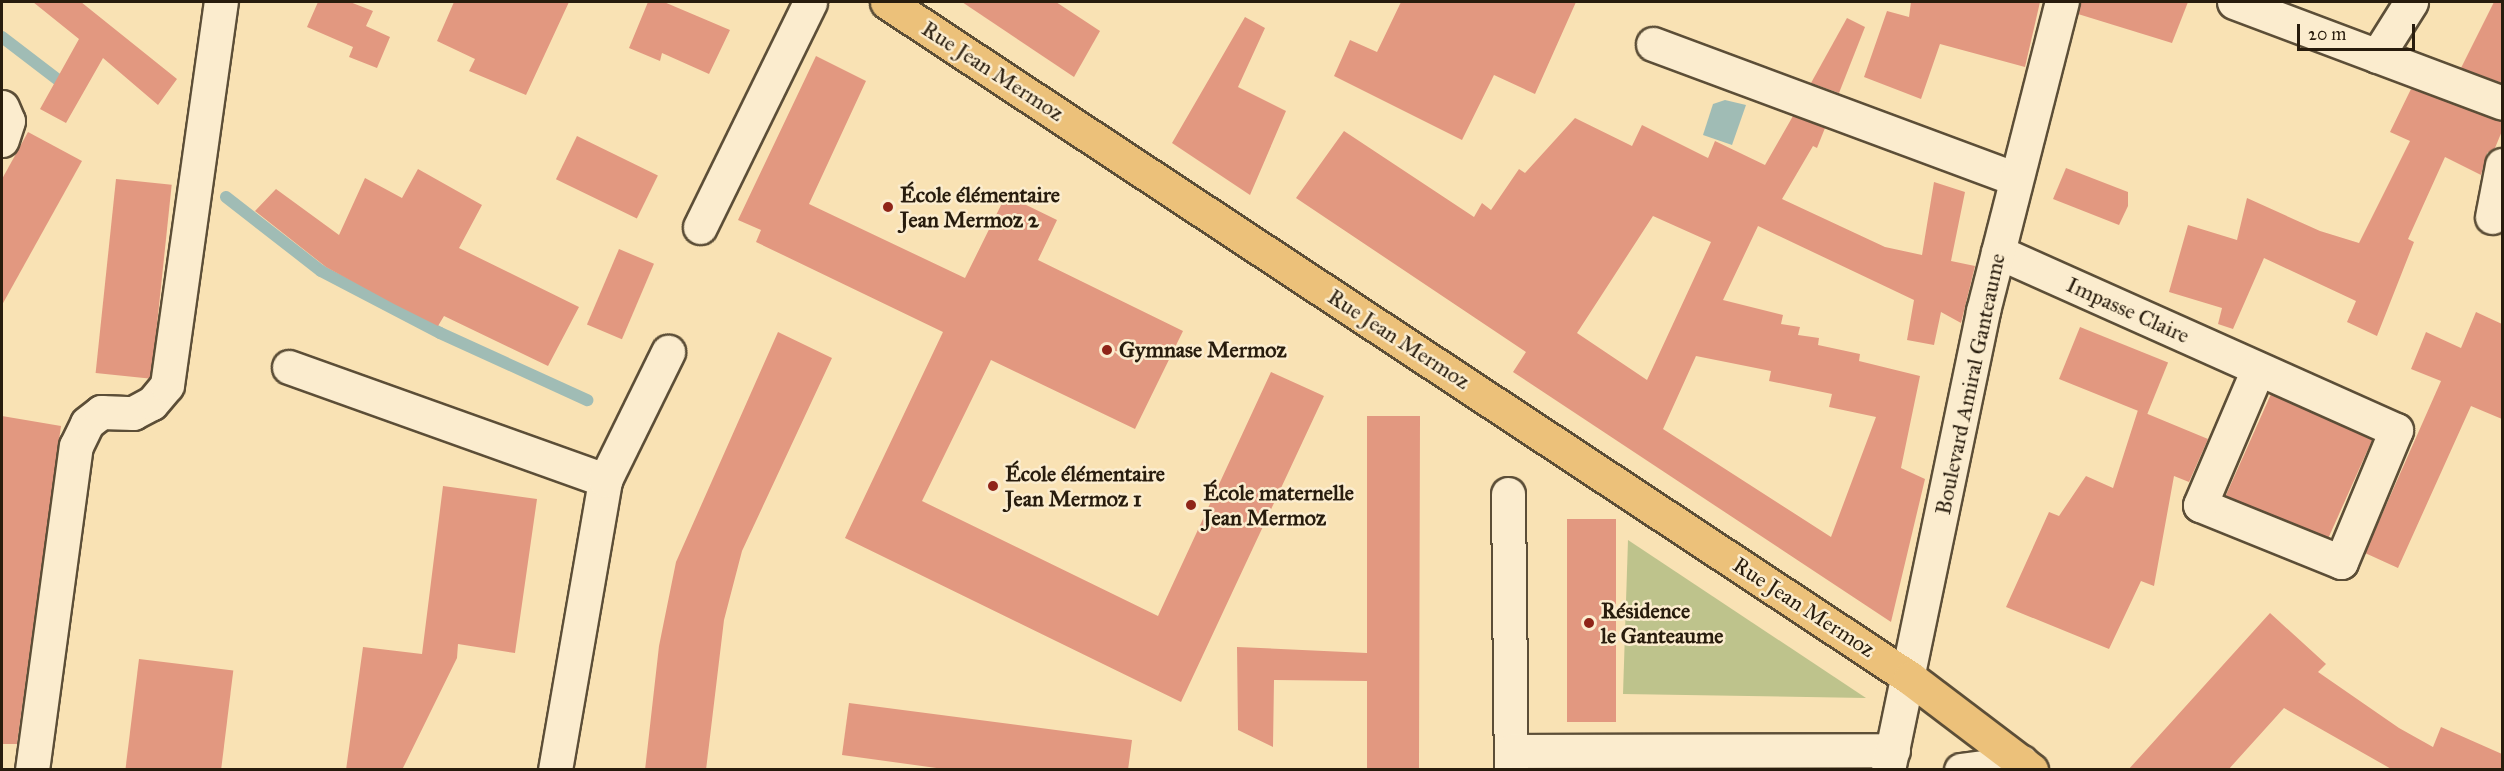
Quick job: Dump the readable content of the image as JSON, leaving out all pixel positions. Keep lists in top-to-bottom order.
{
  "streets": {
    "main road": ["Rue Jean Mermoz"],
    "street": ["Impasse Claire", "Boulevard Amiral Ganteaume"]
  },
  "crossings": [
    ["Rue Jean Mermoz", "Boulevard Amiral Ganteaume"],
    ["Impasse Claire", "Boulevard Amiral Ganteaume"]
  ],
  "places": [
    "École élémentaire Jean Mermoz 2",
    "Gymnase Mermoz",
    "École élémentaire Jean Mermoz 1",
    "École maternelle Jean Mermoz",
    "Résidence le Ganteaume"
  ],
  "scale_bar": "20 m"
}
